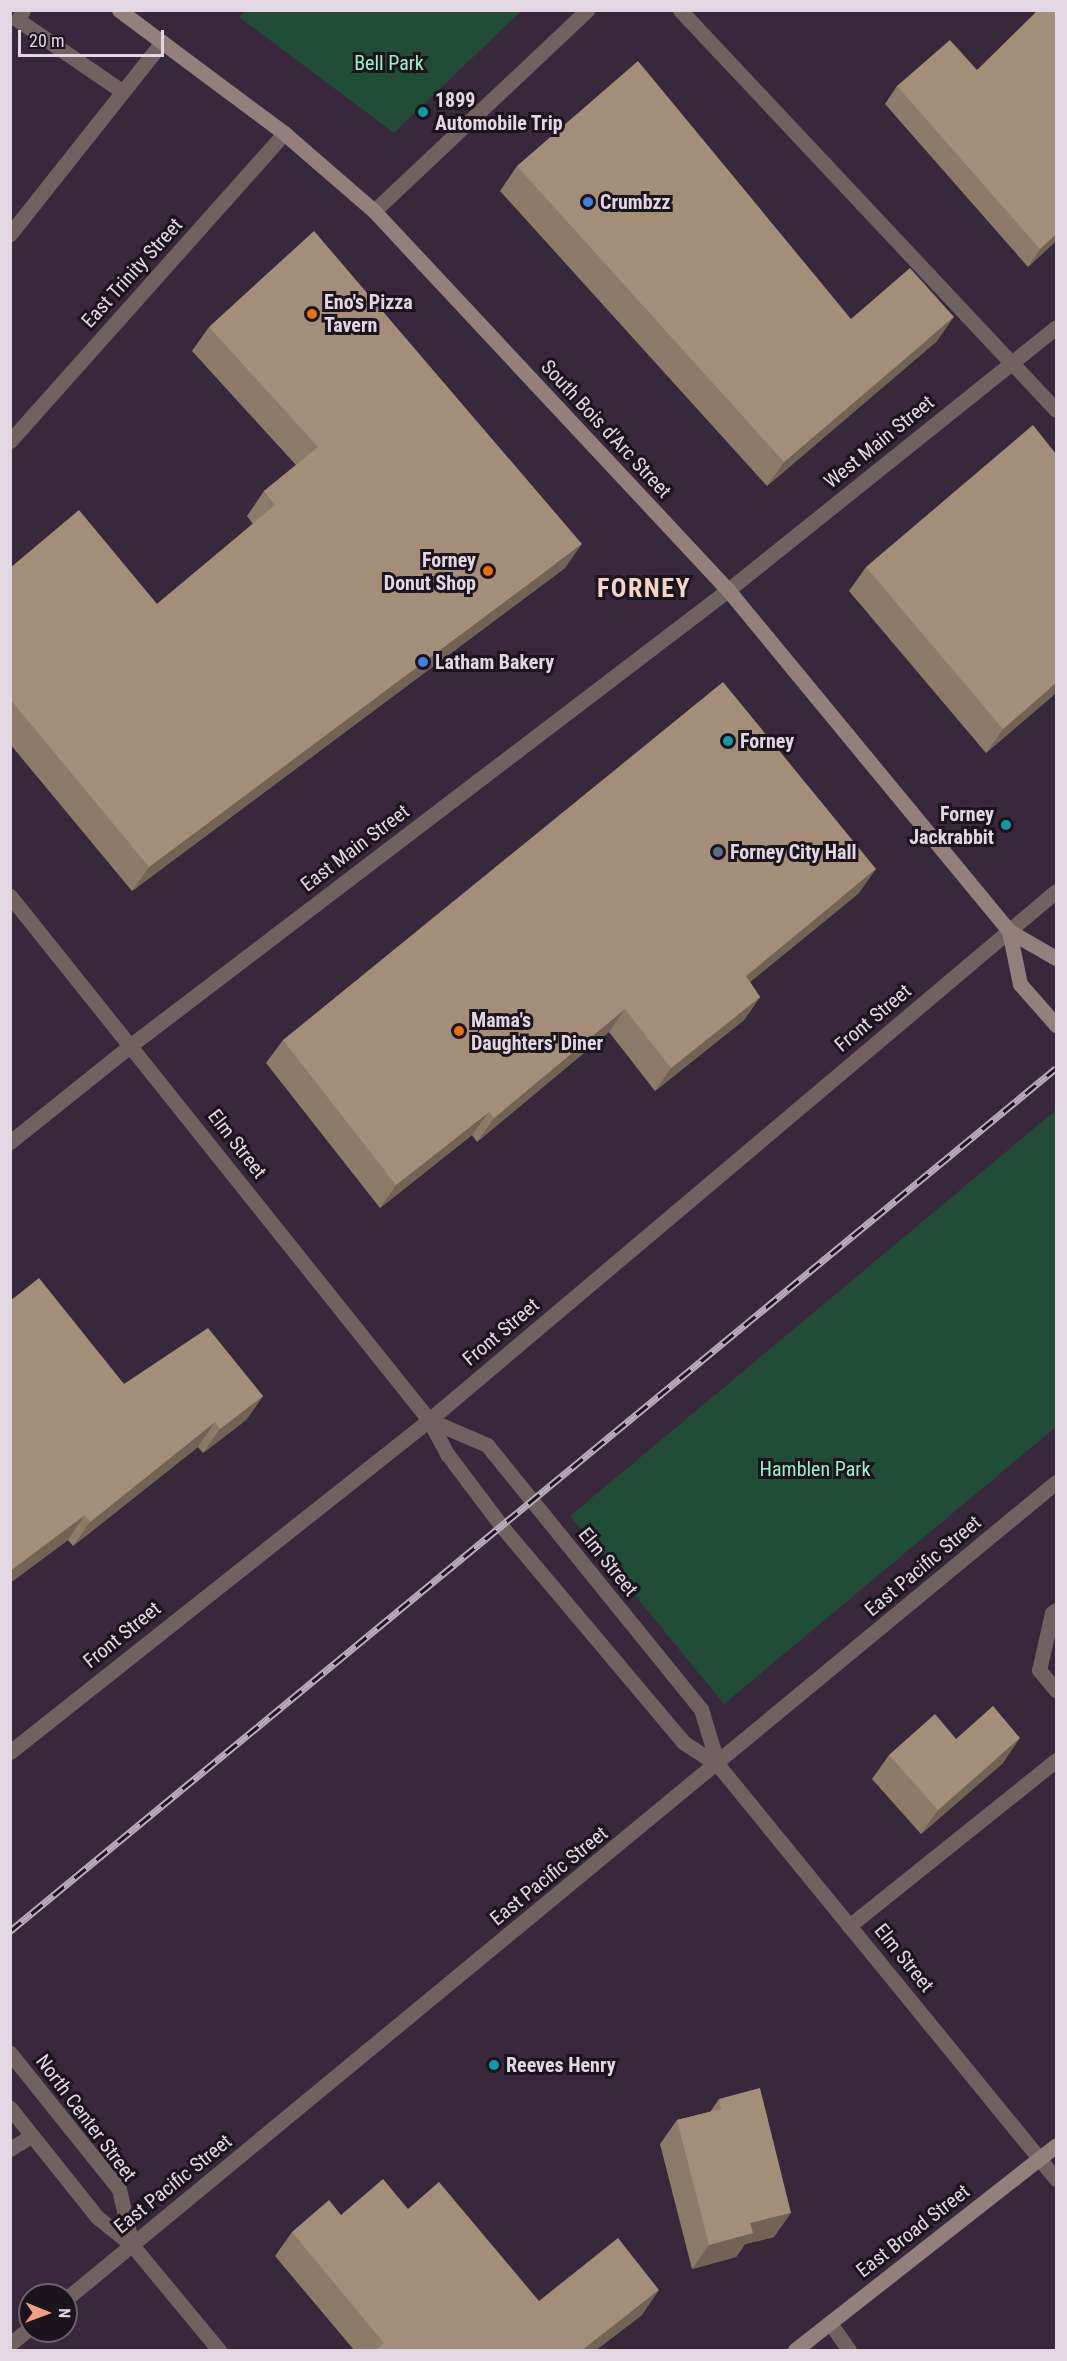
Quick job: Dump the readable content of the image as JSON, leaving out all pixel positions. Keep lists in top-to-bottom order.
{
  "streets": {
    "main road": ["South Bois d'Arc Street", "East Broad Street"],
    "street": [
      "East Trinity Street",
      "West Main Street",
      "East Main Street",
      "Front Street",
      "Elm Street",
      "East Pacific Street",
      "North Center Street"
    ]
  },
  "crossings": [
    ["East Trinity Street", "South Bois d'Arc Street"],
    ["South Bois d'Arc Street", "West Main Street"],
    ["South Bois d'Arc Street", "East Main Street"],
    ["South Bois d'Arc Street", "Front Street"],
    ["West Main Street", "East Main Street"],
    ["East Main Street", "Elm Street"],
    ["Front Street", "Elm Street"],
    ["Elm Street", "East Pacific Street"],
    ["Elm Street", "East Broad Street"],
    ["East Pacific Street", "North Center Street"]
  ],
  "districts": ["FORNEY"],
  "parks": ["Bell Park", "Hamblen Park"],
  "places": [
    "1899 Automobile Trip",
    "Crumbzz",
    "Eno's Pizza Tavern",
    "Forney Donut Shop",
    "Latham Bakery",
    "Forney",
    "Forney Jackrabbit",
    "Forney City Hall",
    "Mama's Daughters' Diner",
    "Reeves Henry"
  ],
  "scale_bar": "20 m",
  "north": "right"
}
